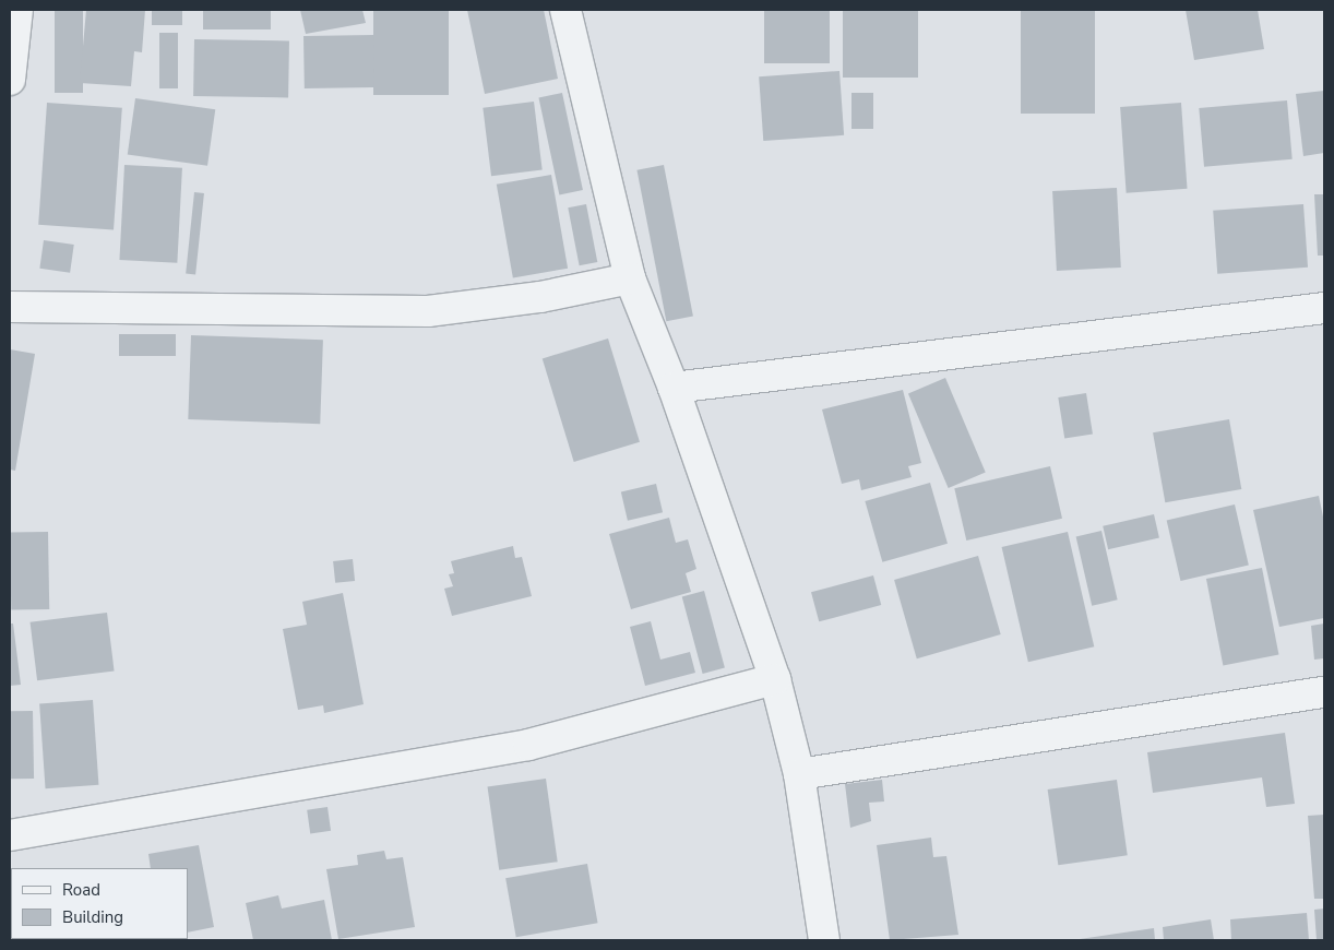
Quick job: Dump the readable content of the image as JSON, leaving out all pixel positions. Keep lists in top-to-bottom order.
{
  "legend": ["Road", "Building"]
}
